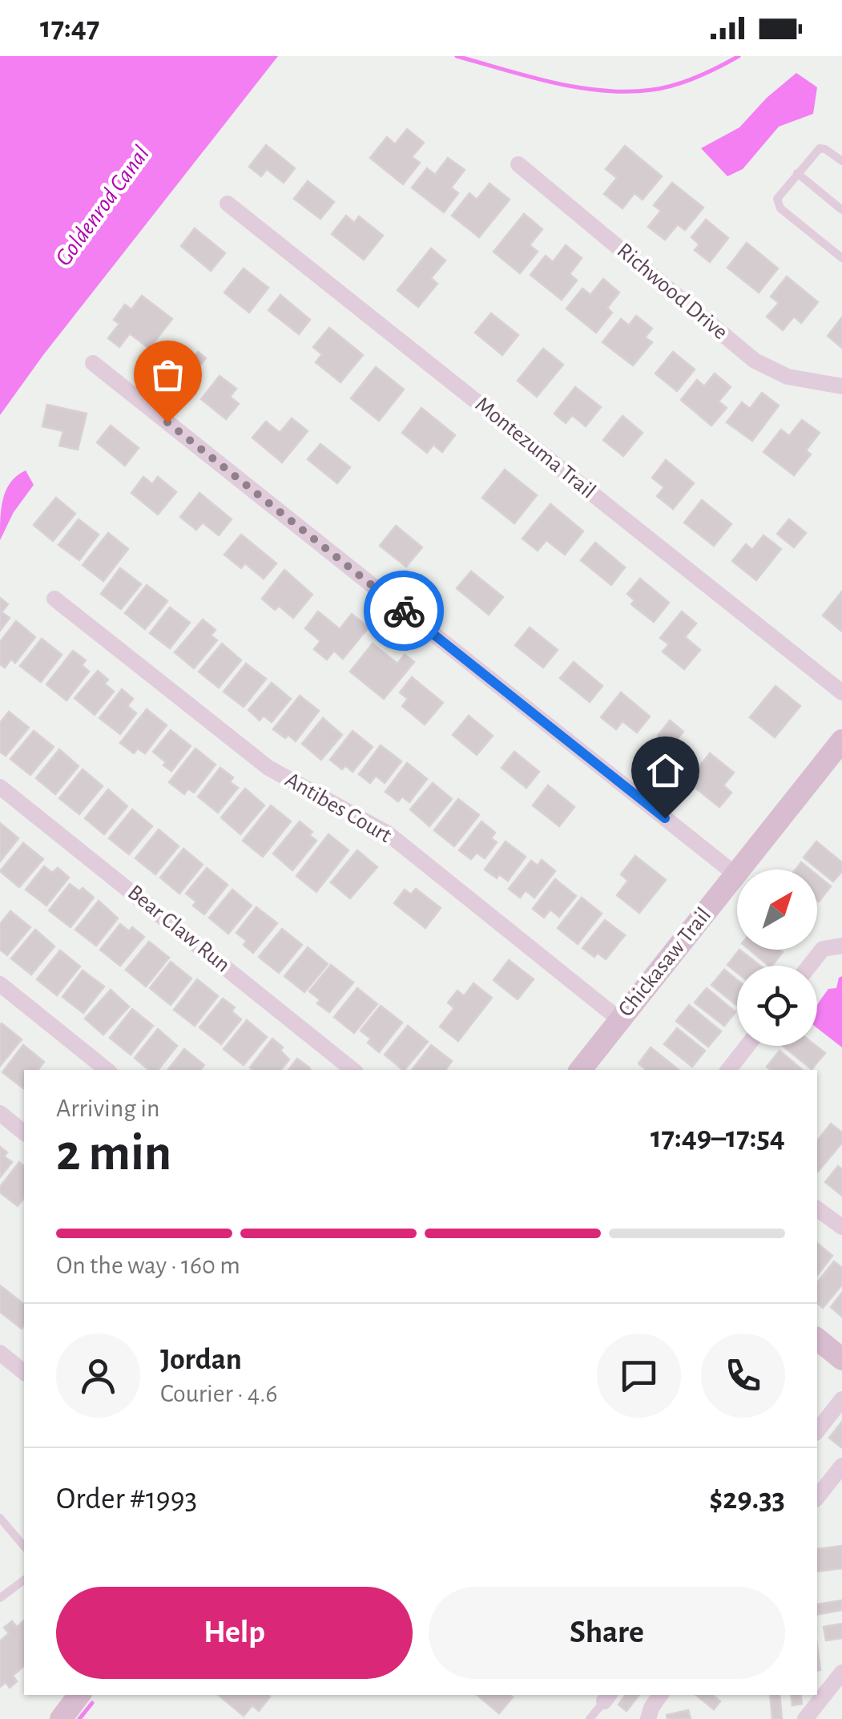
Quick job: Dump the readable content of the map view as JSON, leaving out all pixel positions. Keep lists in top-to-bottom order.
{
  "streets": {
    "street": [
      "Richwood Drive",
      "Montezuma Trail",
      "Antibes Court",
      "Bear Claw Run",
      "Chickasaw Trail"
    ]
  },
  "crossings": [
    ["Antibes Court", "Chickasaw Trail"]
  ],
  "water": ["Goldenrod Canal"],
  "north": "top right",
  "page": {
    "status": "17:47",
    "heading": ["2 min", "Arriving in", "17:49–17:54"],
    "panel": [
      "Jordan",
      "Courier · 4.6",
      "Order #1993",
      "$29.33"
    ],
    "bar": "On the way · 160 m",
    "buttons": ["Help", "Share"]
  }
}
